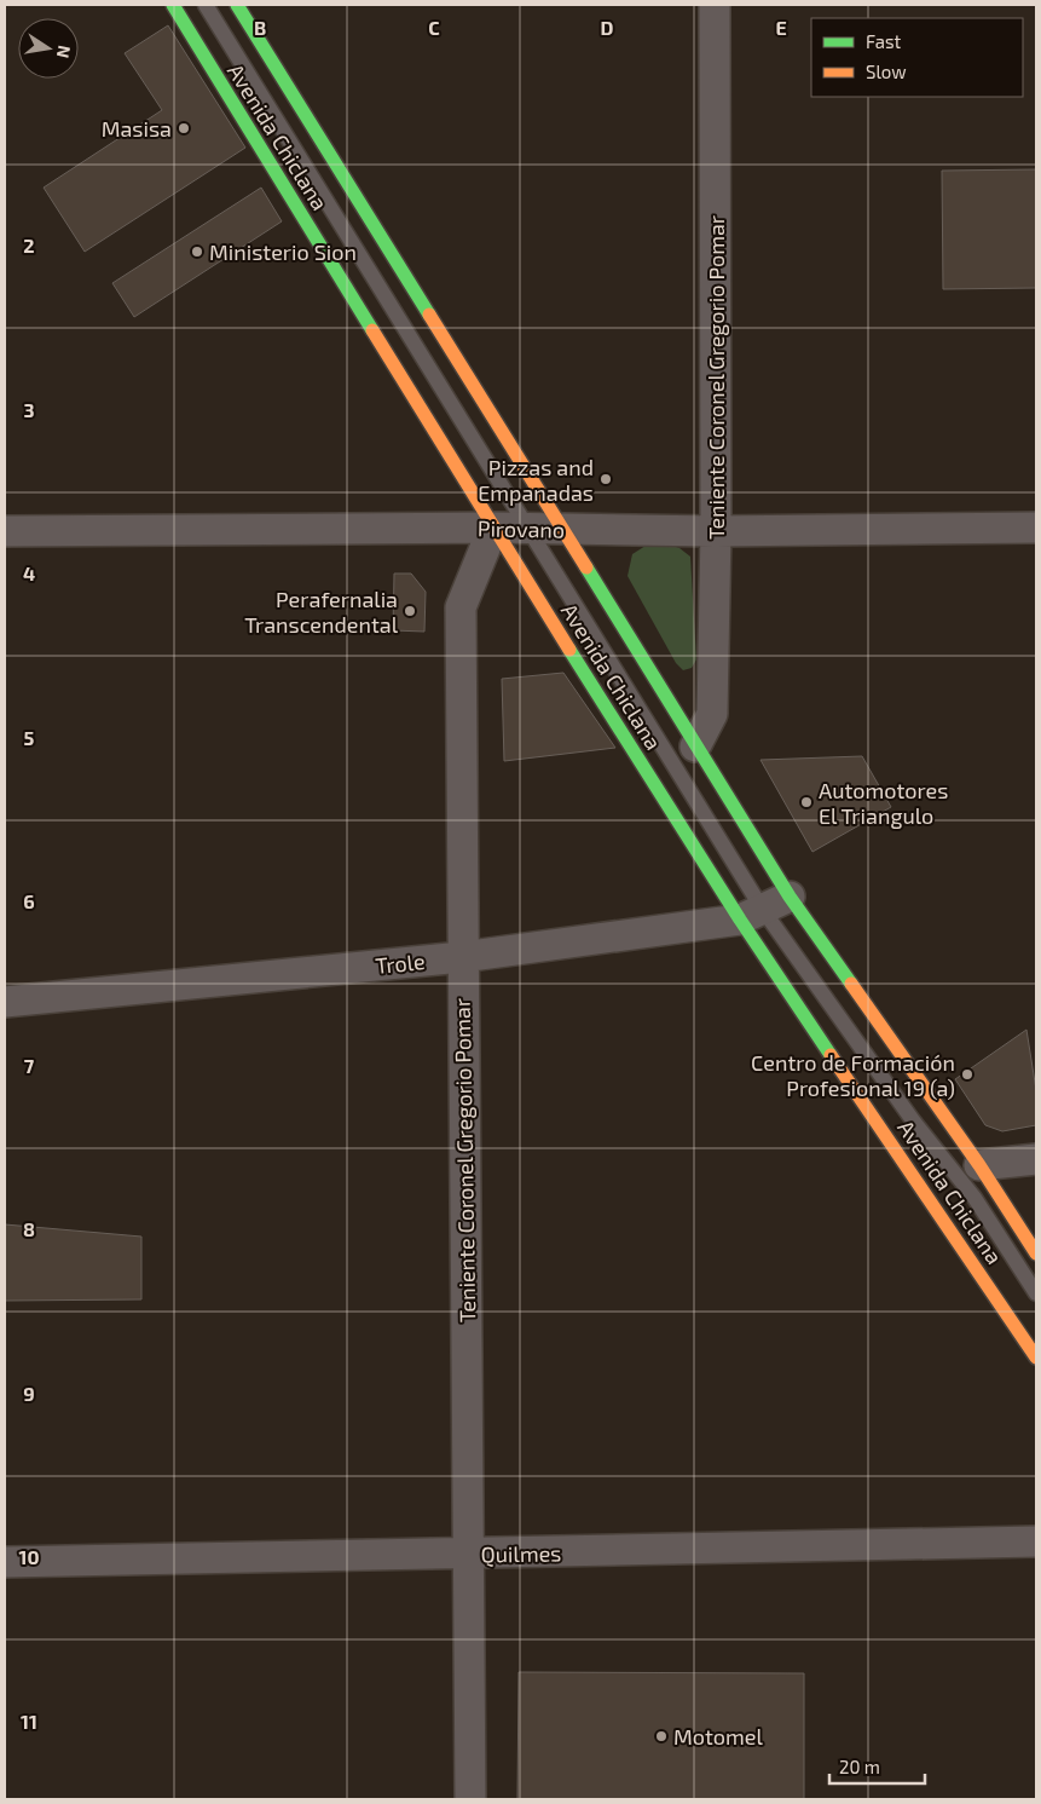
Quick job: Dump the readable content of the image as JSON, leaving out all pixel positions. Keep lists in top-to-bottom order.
{
  "streets": {
    "main road": ["Avenida Chiclana"],
    "street": [
      "Teniente Coronel Gregorio Pomar",
      "Pirovano",
      "Trole",
      "Quilmes"
    ]
  },
  "crossings": [
    ["Avenida Chiclana", "Teniente Coronel Gregorio Pomar"],
    ["Avenida Chiclana", "Pirovano"],
    ["Avenida Chiclana", "Trole"],
    ["Teniente Coronel Gregorio Pomar", "Pirovano"],
    ["Teniente Coronel Gregorio Pomar", "Trole"],
    ["Teniente Coronel Gregorio Pomar", "Quilmes"]
  ],
  "places": [
    "Masisa",
    "Ministerio Sion",
    "Pizzas and Empanadas",
    "Perafernalia Transcendental",
    "Automotores El Triangulo",
    "Centro de Formación Profesional 19 (a)",
    "Motomel"
  ],
  "legend": ["Fast", "Slow"],
  "scale_bar": "20 m",
  "north": "right",
  "grid": {
    "columns": [
      "B",
      "C",
      "D",
      "E"
    ],
    "rows": [
      "2",
      "3",
      "4",
      "5",
      "6",
      "7",
      "8",
      "9",
      "10",
      "11"
    ]
  }
}
